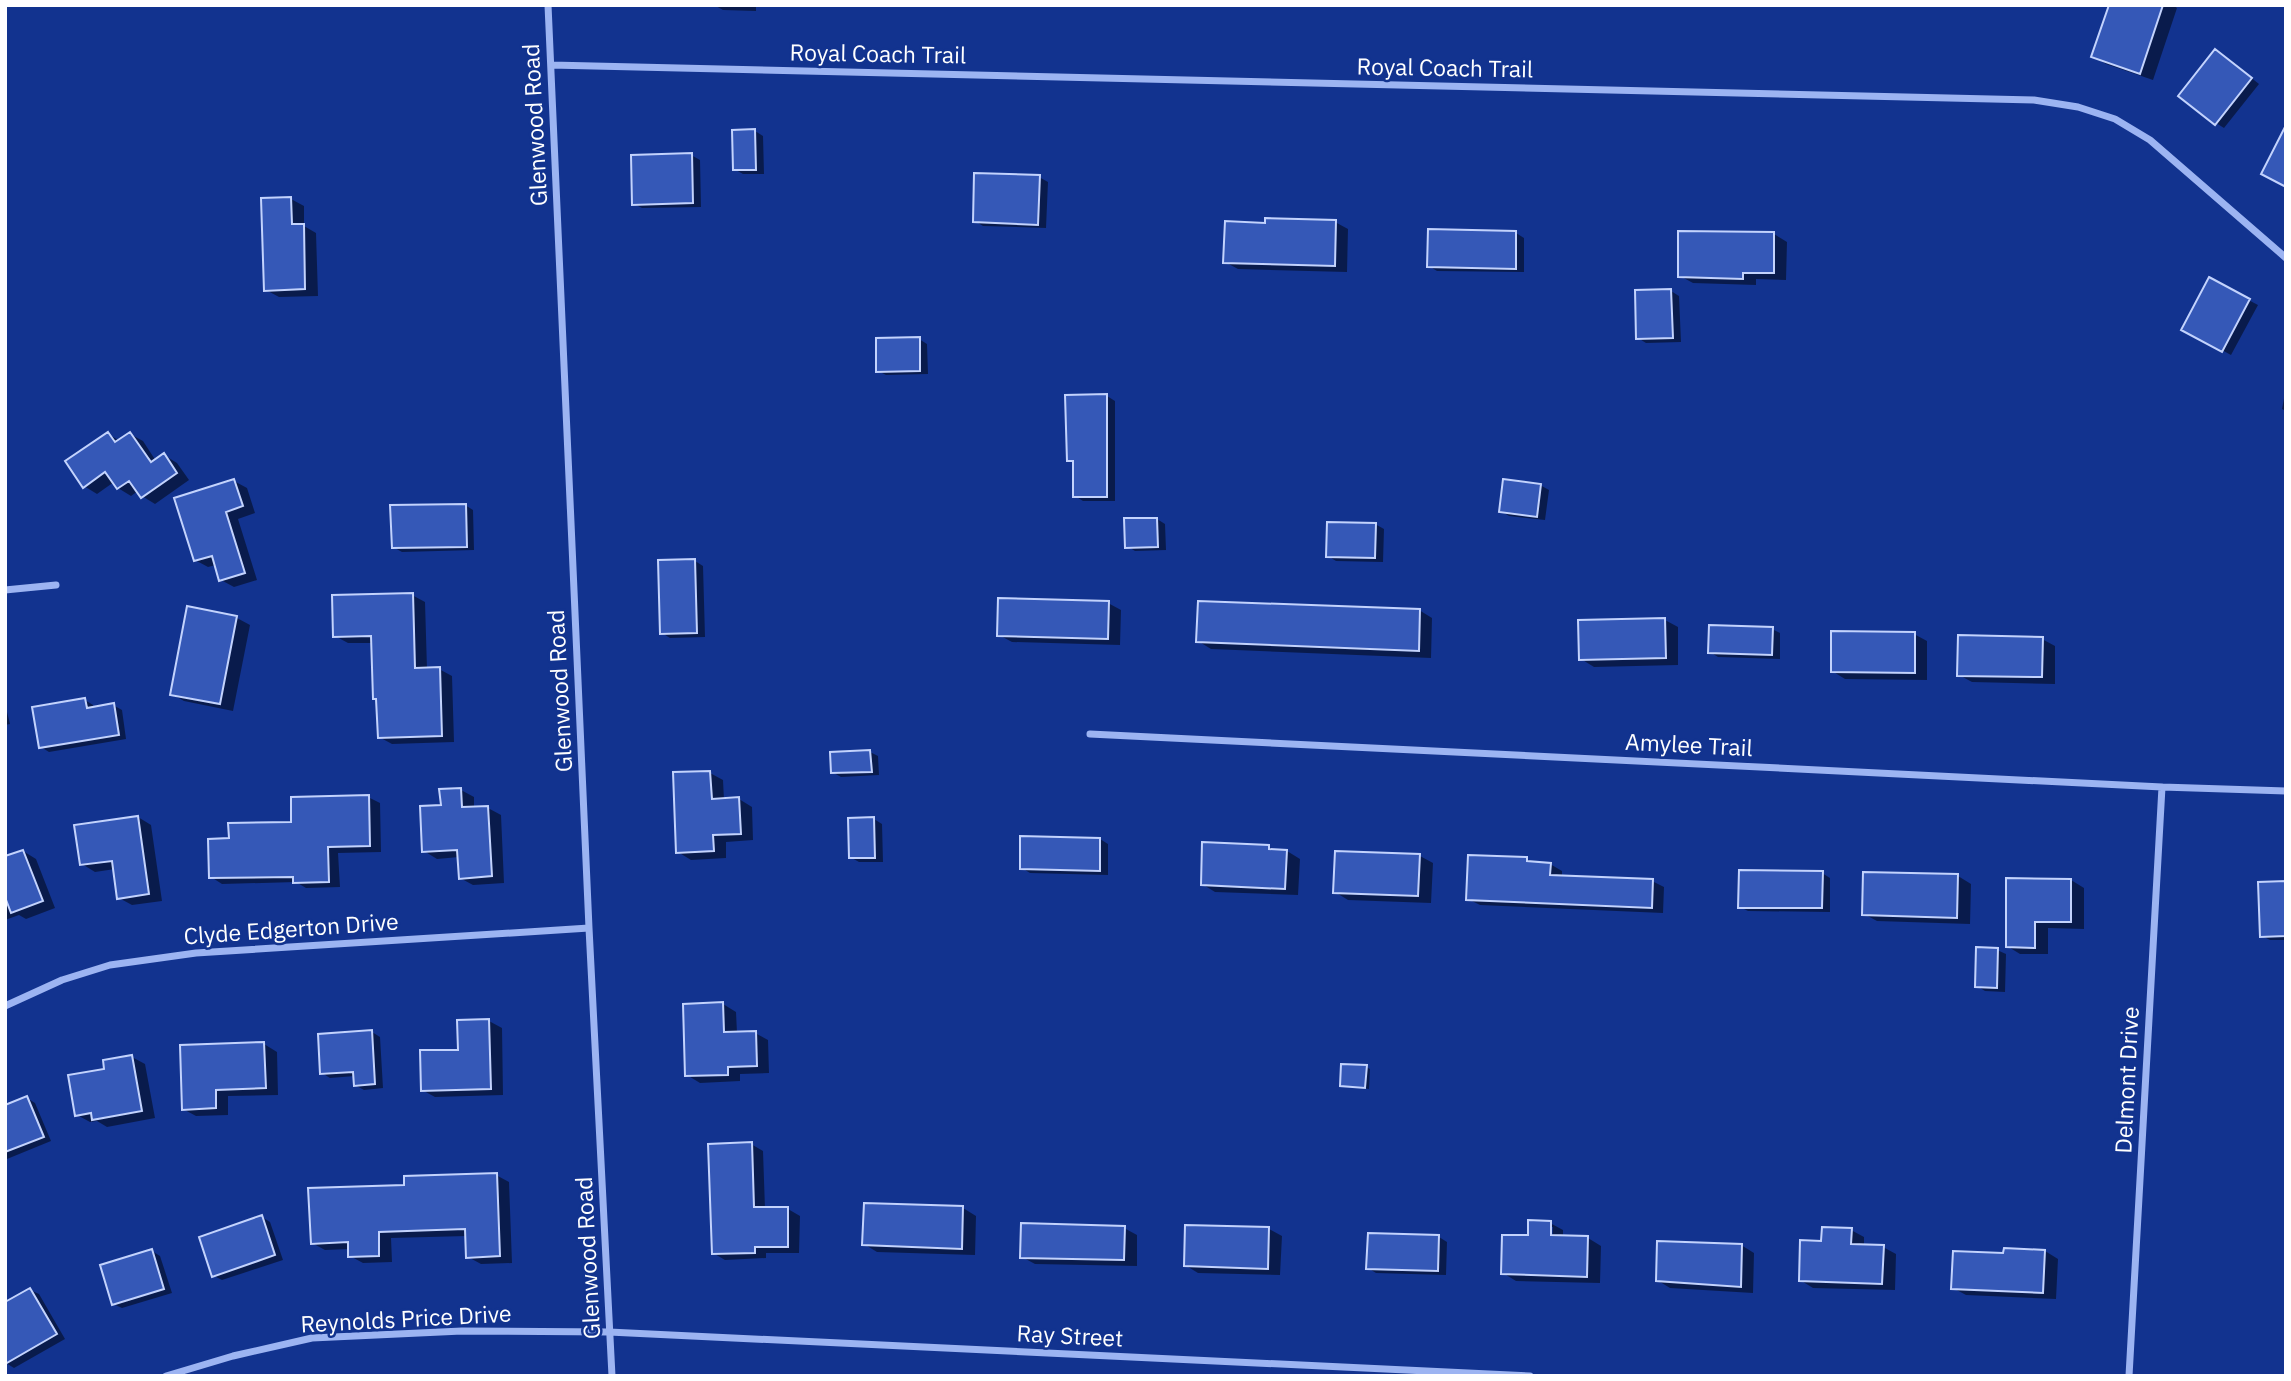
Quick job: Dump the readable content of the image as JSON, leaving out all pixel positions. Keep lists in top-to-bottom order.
{
  "streets": {
    "street": [
      "Royal Coach Trail",
      "Glenwood Road",
      "Amylee Trail",
      "Clyde Edgerton Drive",
      "Delmont Drive",
      "Reynolds Price Drive",
      "Ray Street"
    ]
  },
  "crossings": [
    ["Royal Coach Trail", "Glenwood Road"],
    ["Glenwood Road", "Clyde Edgerton Drive"],
    ["Glenwood Road", "Reynolds Price Drive"],
    ["Glenwood Road", "Ray Street"],
    ["Amylee Trail", "Delmont Drive"],
    ["Reynolds Price Drive", "Ray Street"]
  ]
}
